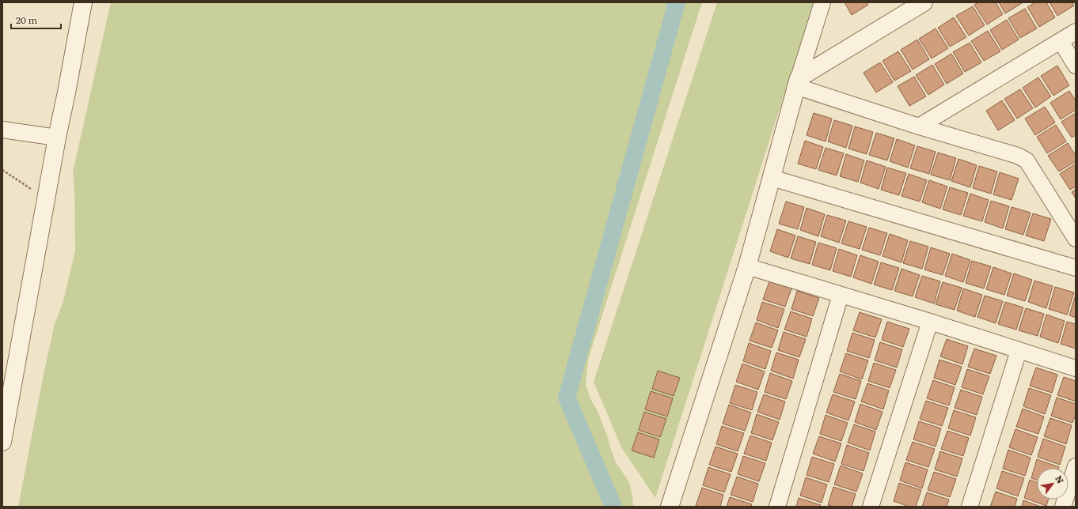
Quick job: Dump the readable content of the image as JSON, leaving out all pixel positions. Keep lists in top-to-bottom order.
{
  "scale_bar": "20 m",
  "north": "top right"
}
